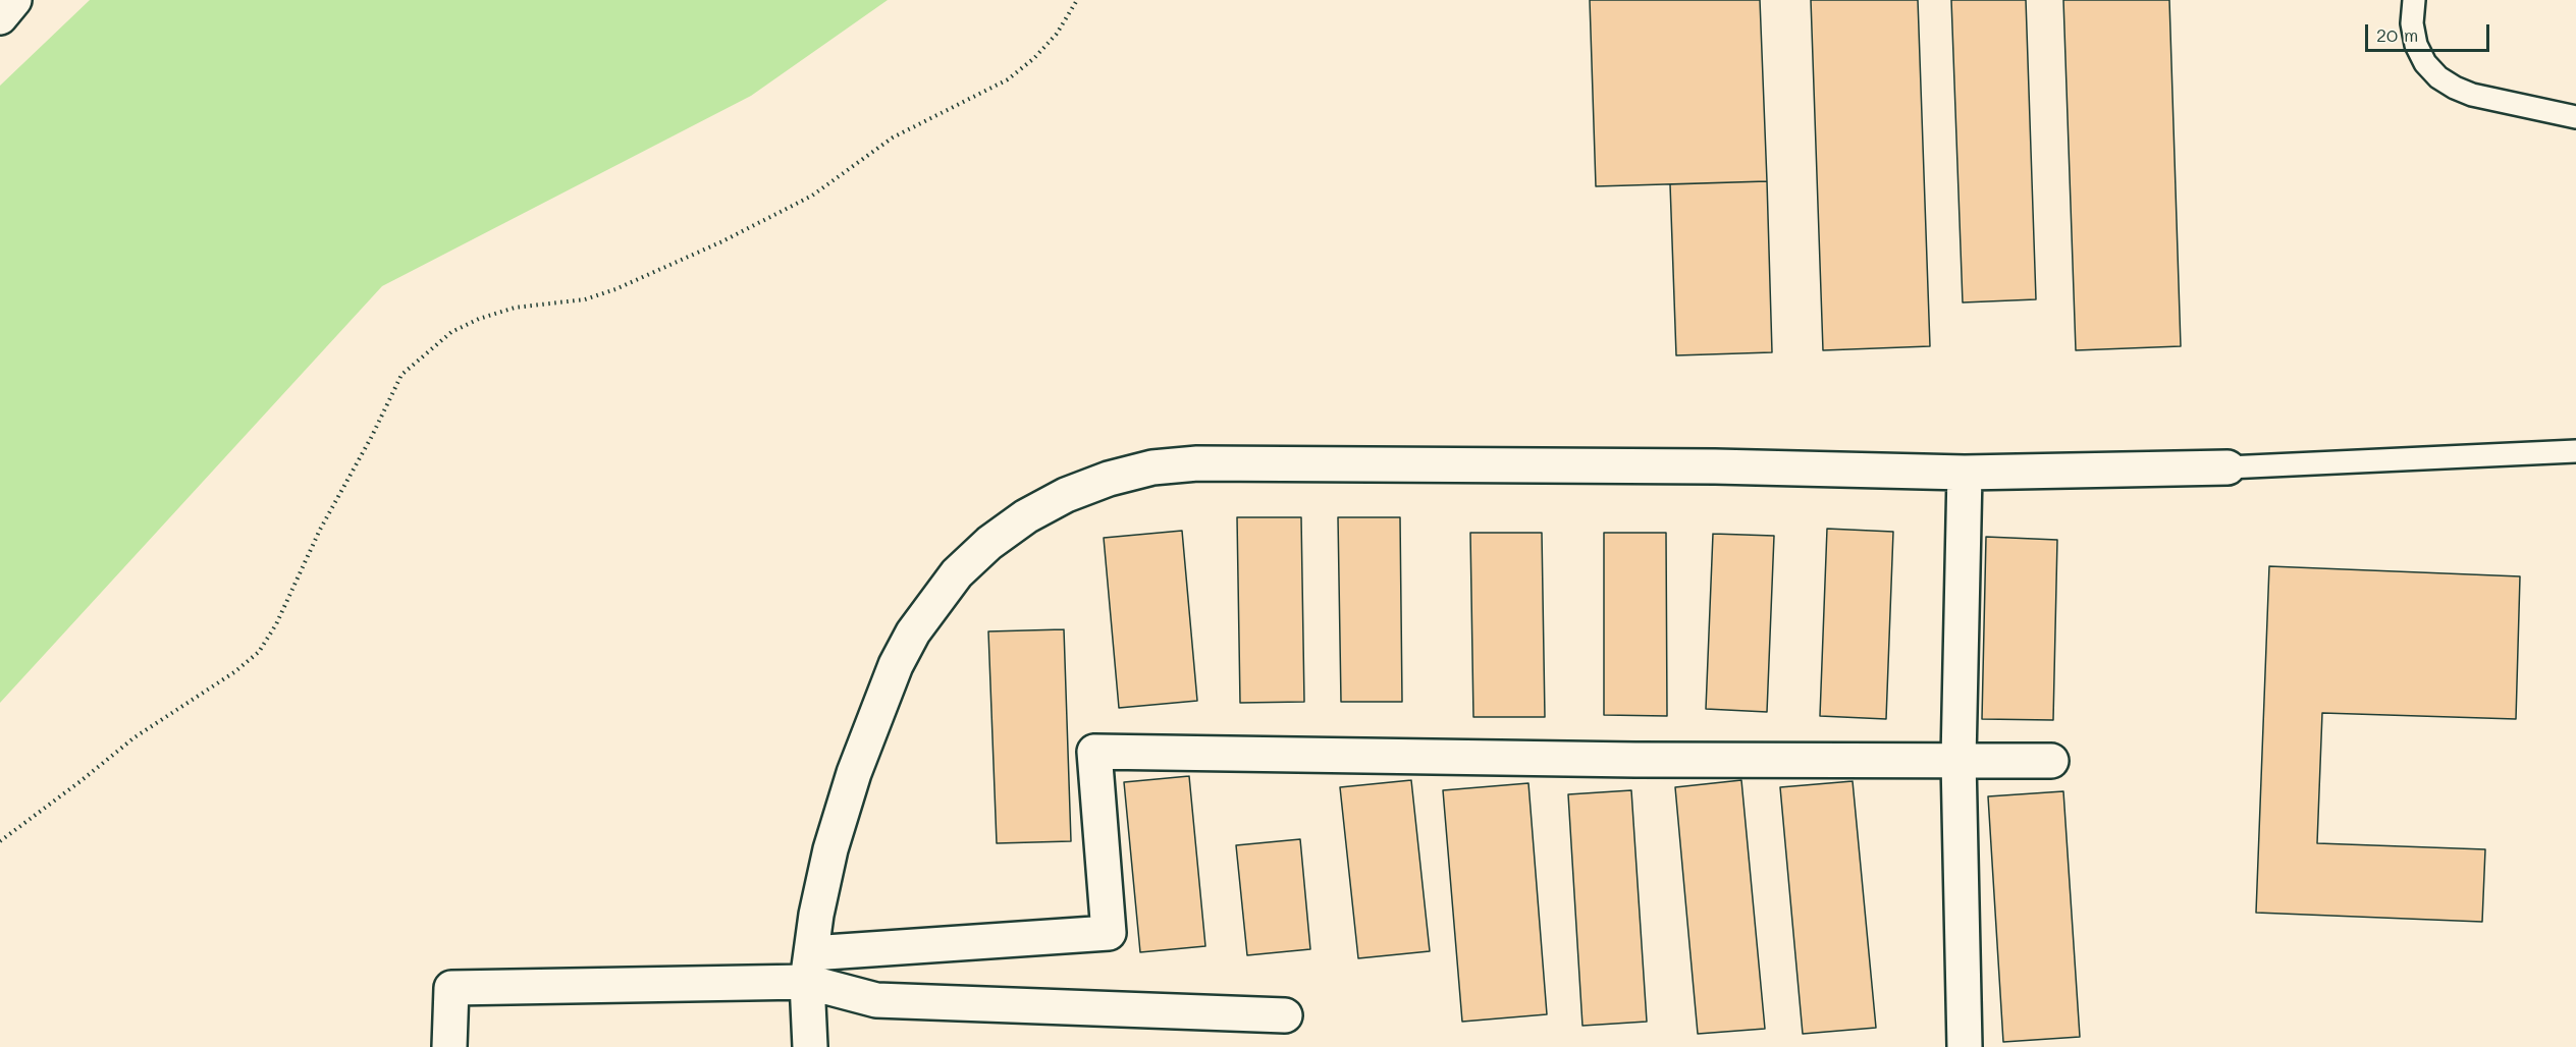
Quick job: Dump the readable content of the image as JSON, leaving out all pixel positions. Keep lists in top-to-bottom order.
{
  "scale_bar": "20 m"
}
